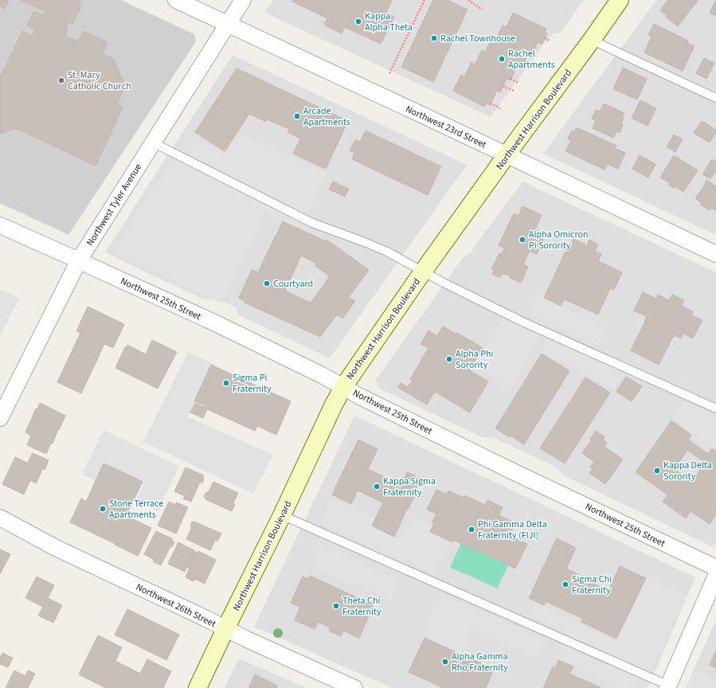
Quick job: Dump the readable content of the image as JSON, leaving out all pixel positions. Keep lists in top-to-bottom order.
{
  "streets": {
    "main road": ["Northwest Harrison Boulevard"],
    "street": [
      "Northwest 23rd Street",
      "Northwest Tyler Avenue",
      "Northwest 25th Street",
      "Northwest 26th Street"
    ]
  },
  "crossings": [
    ["Northwest Harrison Boulevard", "Northwest 23rd Street"],
    ["Northwest Harrison Boulevard", "Northwest 25th Street"],
    ["Northwest Harrison Boulevard", "Northwest 26th Street"],
    ["Northwest 23rd Street", "Northwest Tyler Avenue"],
    ["Northwest Tyler Avenue", "Northwest 25th Street"]
  ],
  "places": [
    "Kappa Alpha Theta",
    "Rachel Townhouse",
    "Rachel Apartments",
    "St. Mary Catholic Church",
    "Arcade Apartments",
    "Alpha Omicron Pi Sorority",
    "Courtyard",
    "Alpha Phi Sorority",
    "Sigma Pi Fraternity",
    "Kappa Delta Sorority",
    "Kappa Sigma Fraternity",
    "Stone Terrace Apartments",
    "Phi Gamma Delta Fraternity (FIJI)",
    "Sigma Chi Fraternity",
    "Theta Chi Fraternity",
    "Alpha Gamma Rho Fraternity"
  ]
}
